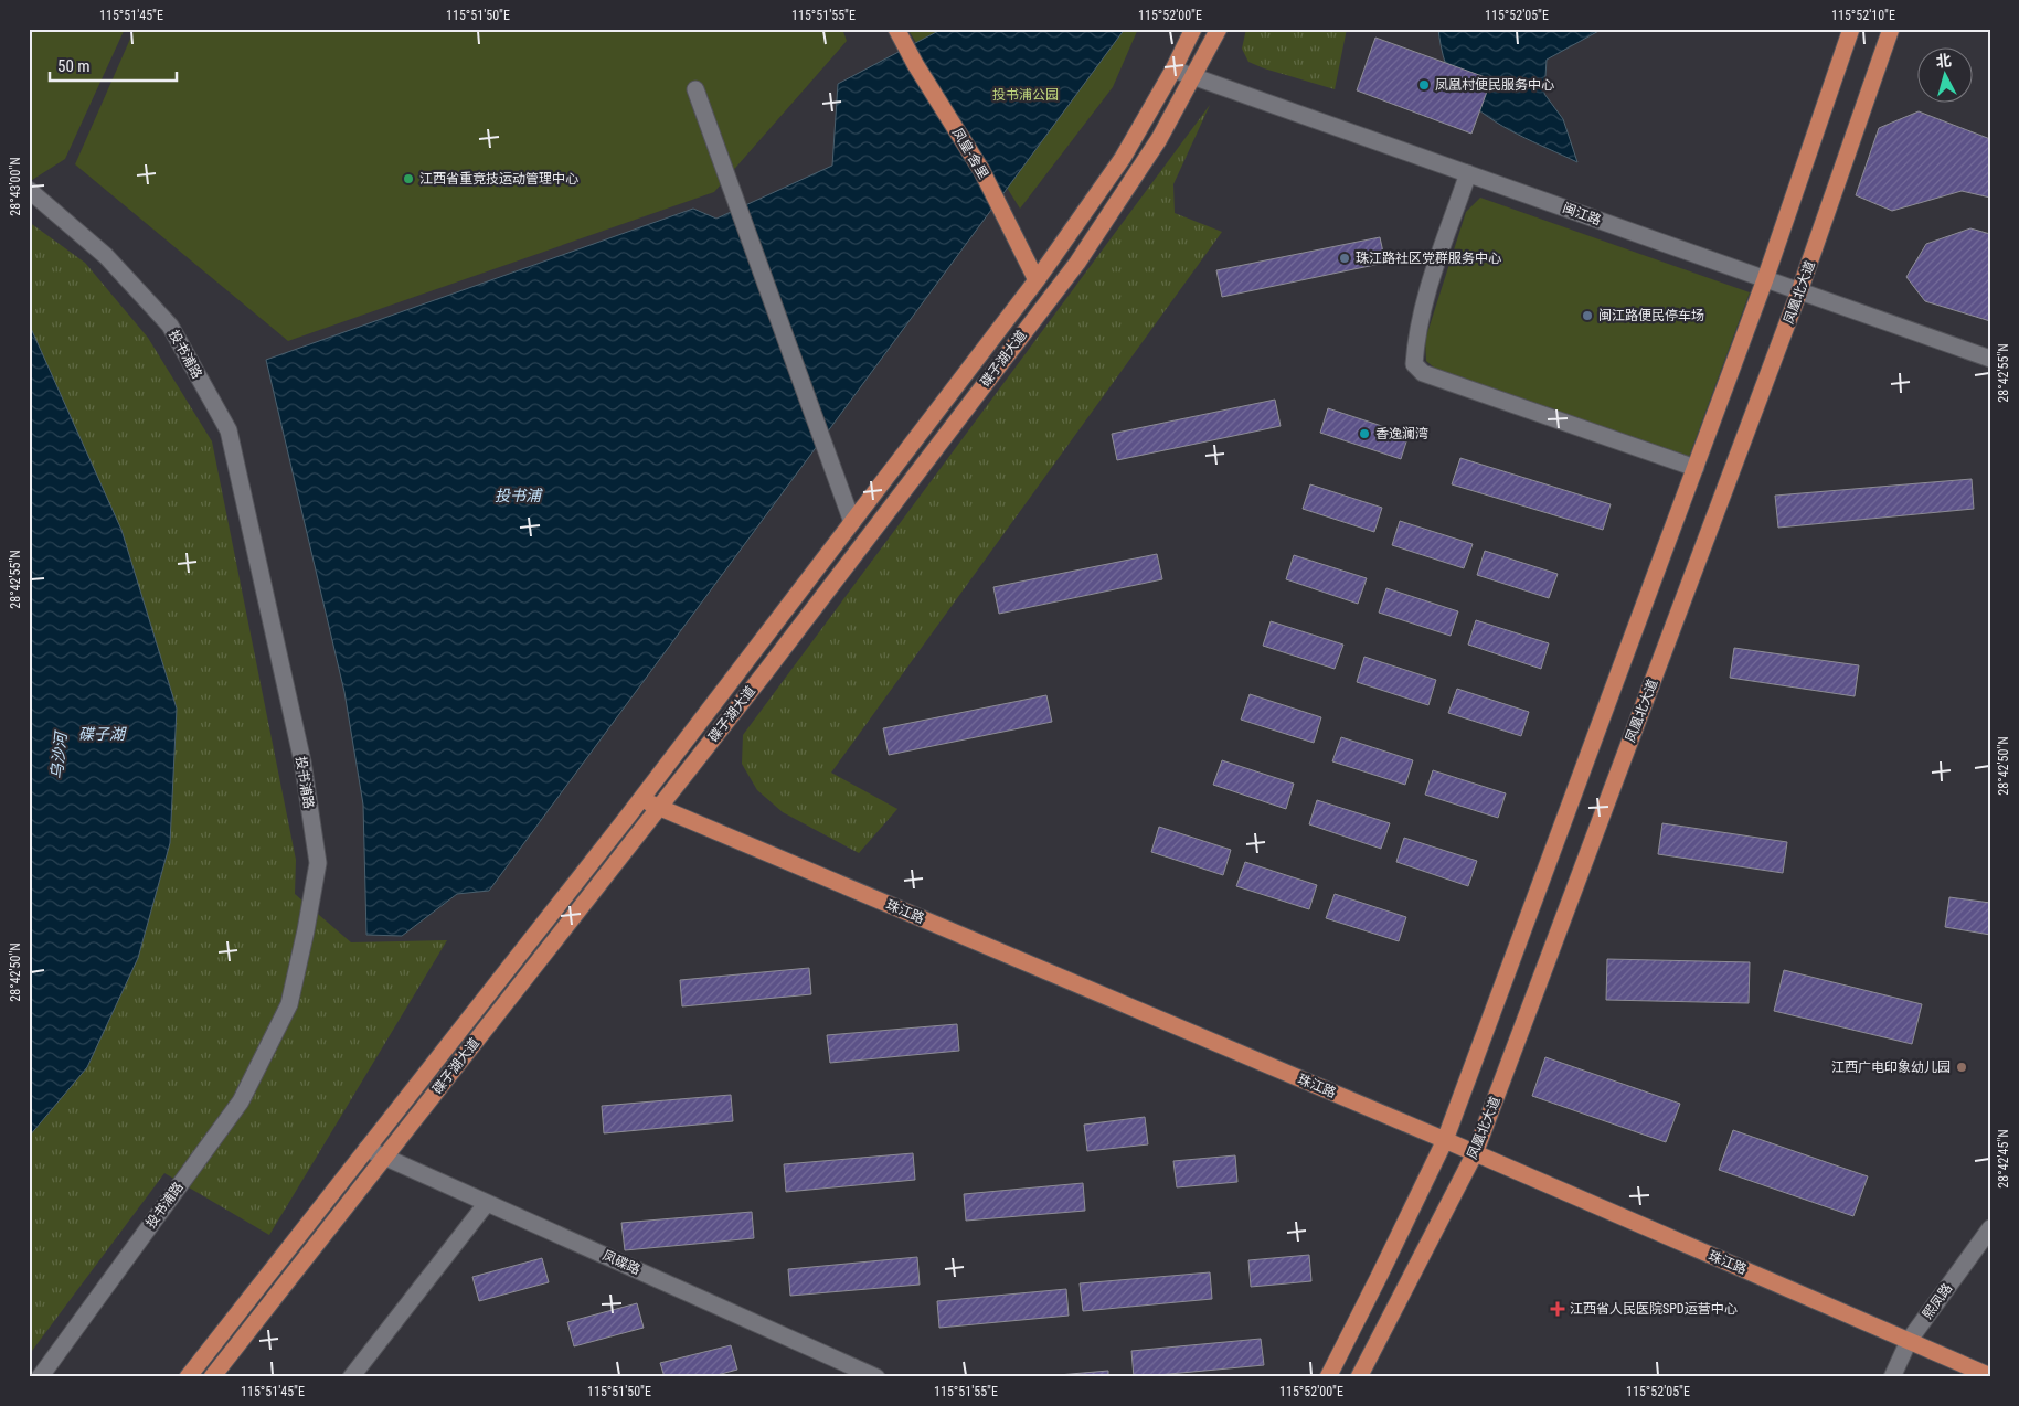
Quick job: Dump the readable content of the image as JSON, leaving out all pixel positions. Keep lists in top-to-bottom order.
{
  "streets": {
    "main road": [
      "凤皇-舍里",
      "凤凰北大道",
      "碟子湖大道",
      "珠江路"
    ],
    "street": [
      "闽江路",
      "投书浦路",
      "凤碟路",
      "熙凤路"
    ]
  },
  "crossings": [
    ["凤皇-舍里", "碟子湖大道"],
    ["闽江路", "凤凰北大道"],
    ["闽江路", "碟子湖大道"],
    ["凤凰北大道", "珠江路"],
    ["碟子湖大道", "珠江路"],
    ["碟子湖大道", "凤碟路"],
    ["珠江路", "熙凤路"]
  ],
  "water": ["投书浦", "碟子湖", "乌沙河"],
  "parks": ["投书浦公园"],
  "places": {
    "other": [
      "凤凰村便民服务中心",
      "江西省重竞技运动管理中心",
      "珠江路社区党群服务中心",
      "闽江路便民停车场",
      "香逸澜湾",
      "江西广电印象幼儿园"
    ],
    "health": ["江西省人民医院SPD运营中心"]
  },
  "scale_bar": "50 m",
  "north": "top",
  "coordinates": [
    "115°51'45\"E",
    "115°51'50\"E",
    "115°51'55\"E",
    "115°52'00\"E",
    "115°52'05\"E",
    "115°52'10\"E",
    "28°43'00\"N",
    "28°42'55\"N",
    "28°42'50\"N",
    "28°42'45\"N"
  ]
}
